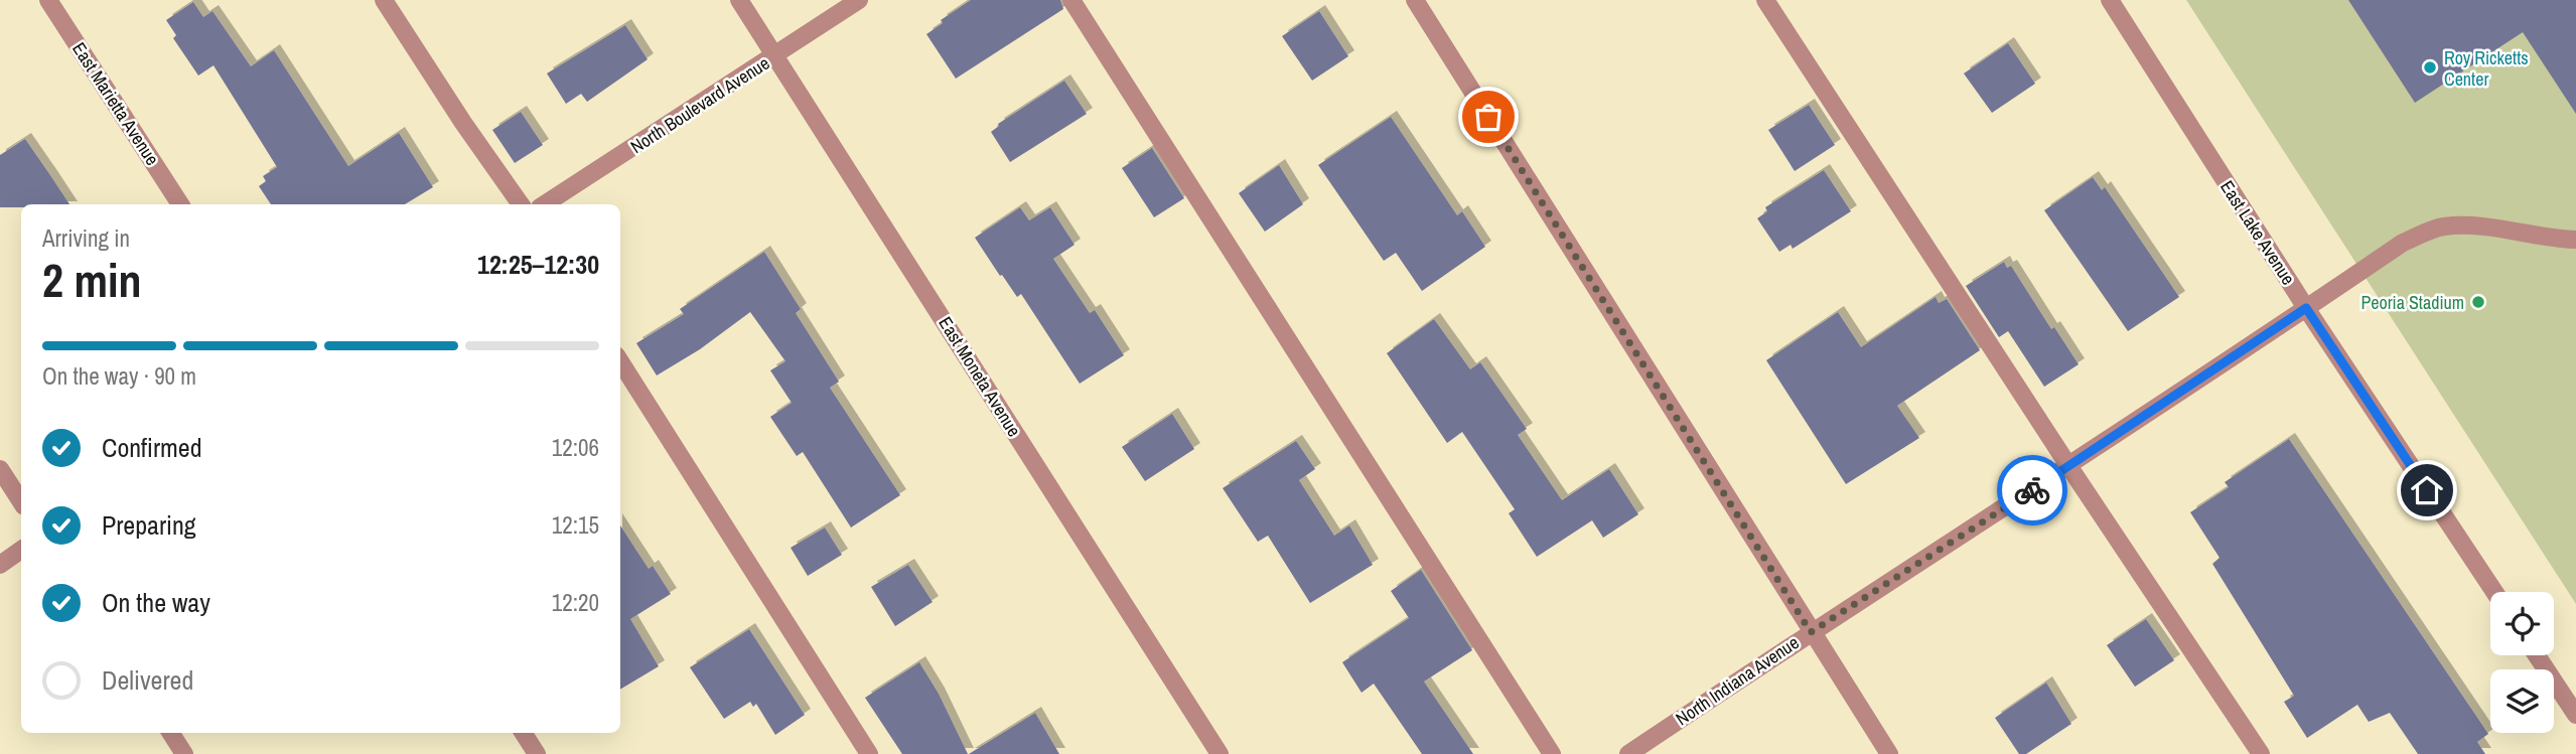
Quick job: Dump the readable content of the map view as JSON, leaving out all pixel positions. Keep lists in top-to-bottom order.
{
  "streets": {
    "street": [
      "East Marietta Avenue",
      "North Boulevard Avenue",
      "East Lake Avenue",
      "East Moneta Avenue",
      "North Indiana Avenue"
    ]
  },
  "crossings": [
    ["North Boulevard Avenue", "East Moneta Avenue"],
    ["East Lake Avenue", "North Indiana Avenue"]
  ],
  "places": ["Roy Ricketts Center", "Peoria Stadium"],
  "page": {
    "heading": ["2 min", "Arriving in", "12:25–12:30"],
    "bar": "On the way · 90 m",
    "list": [
      ["Confirmed", "12:06"],
      ["Preparing", "12:15"],
      ["On the way", "12:20"],
      "Delivered"
    ]
  }
}
